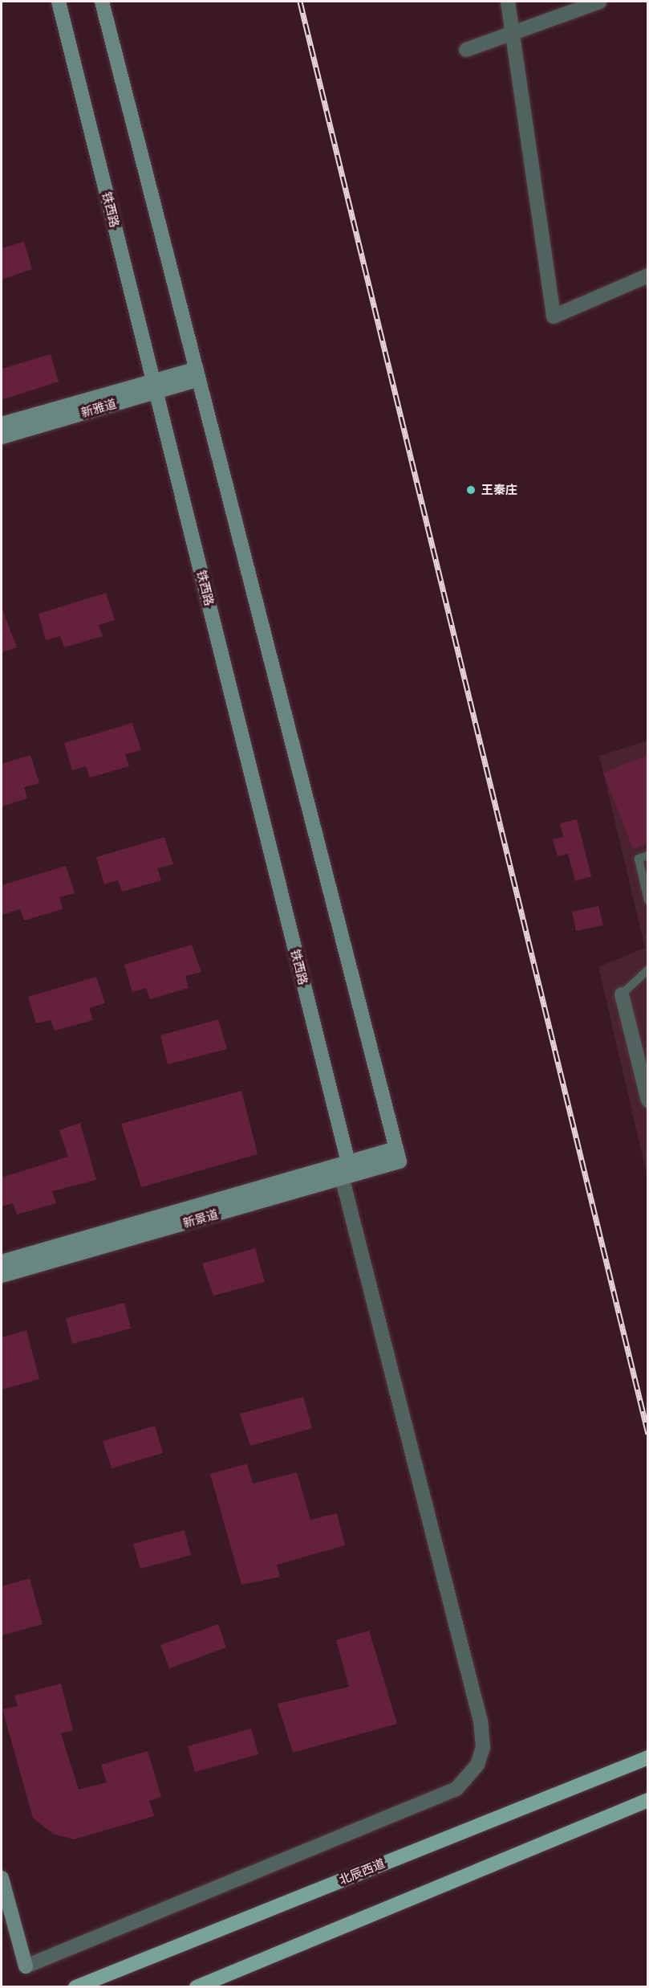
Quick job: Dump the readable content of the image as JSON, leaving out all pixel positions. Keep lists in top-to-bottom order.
{
  "streets": {
    "main road": [
      "铁西路",
      "新雅道",
      "新景道",
      "北辰西道"
    ]
  },
  "crossings": [
    ["铁西路", "新雅道"],
    ["铁西路", "新景道"],
    ["新雅道", "新景道"]
  ],
  "places": ["王秦庄"]
}
